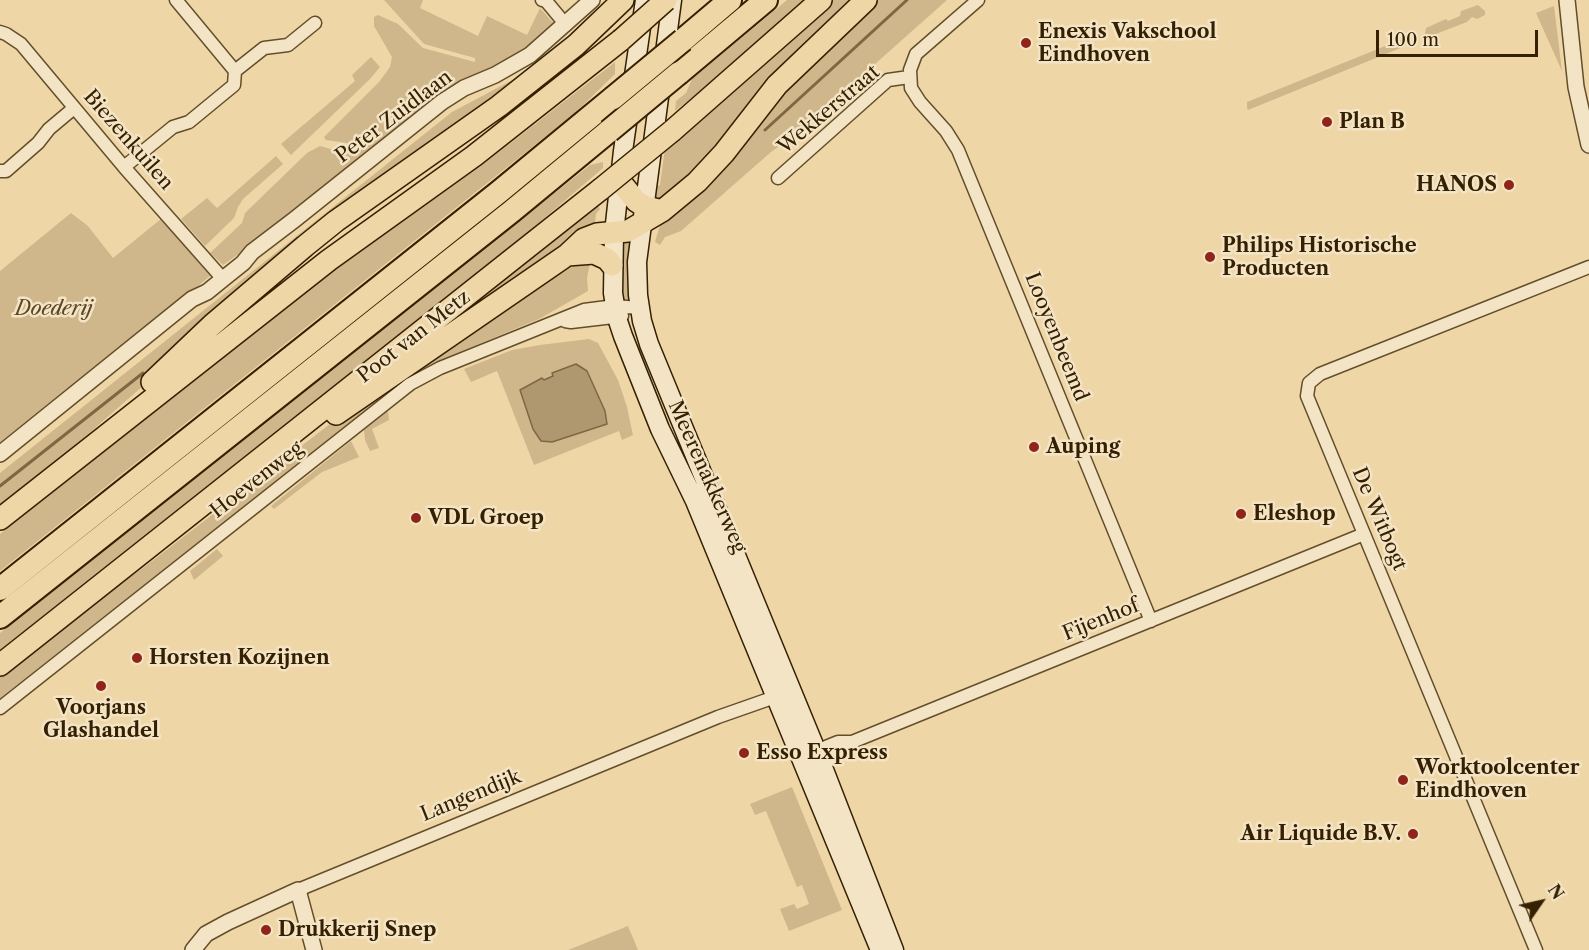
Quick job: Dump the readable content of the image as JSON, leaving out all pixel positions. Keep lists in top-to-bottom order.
{
  "streets": {
    "highway": ["Poot van Metz"],
    "main road": ["Meerenakkerweg"],
    "street": [
      "Wekkerstraat",
      "Peter Zuidlaan",
      "Biezenkuilen",
      "Looyenbeemd",
      "Hoevenweg",
      "De Witbogt",
      "Fijenhof",
      "Langendijk"
    ]
  },
  "crossings": [
    ["Wekkerstraat", "Looyenbeemd"],
    ["Peter Zuidlaan", "Biezenkuilen"],
    ["Poot van Metz", "Meerenakkerweg"],
    ["Looyenbeemd", "Fijenhof"],
    ["Meerenakkerweg", "Hoevenweg"],
    ["Meerenakkerweg", "Fijenhof"],
    ["Meerenakkerweg", "Langendijk"],
    ["De Witbogt", "Fijenhof"]
  ],
  "parks": ["Doederij"],
  "places": [
    "Enexis Vakschool Eindhoven",
    "Plan B",
    "HANOS",
    "Philips Historische Producten",
    "Auping",
    "Eleshop",
    "VDL Groep",
    "Horsten Kozijnen",
    "Voorjans Glashandel",
    "Esso Express",
    "Worktoolcenter Eindhoven",
    "Air Liquide B.V.",
    "Drukkerij Snep"
  ],
  "scale_bar": "100 m",
  "north": "top right"
}
